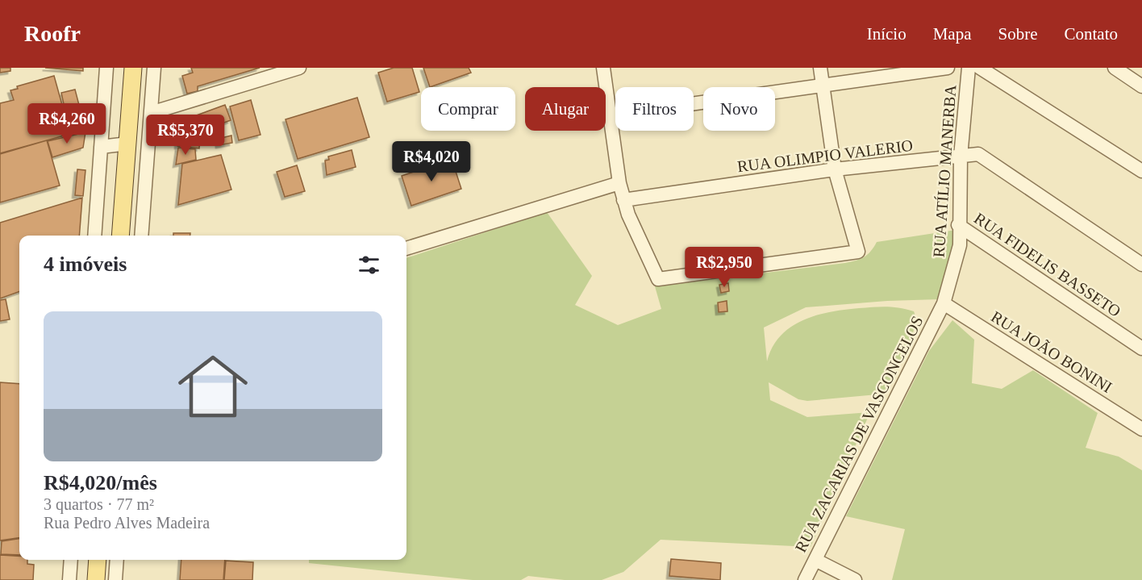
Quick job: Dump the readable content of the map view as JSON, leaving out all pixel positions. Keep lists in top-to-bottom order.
{
  "streets": {
    "street": [
      "RUA OLIMPIO VALERIO",
      "RUA ATÍLIO MANERBA",
      "RUA FIDELIS BASSETO",
      "RUA JOÃO BONINI",
      "RUA ZACARIAS DE VASCONCELOS"
    ]
  },
  "crossings": [
    ["RUA OLIMPIO VALERIO", "RUA ATÍLIO MANERBA"],
    ["RUA ATÍLIO MANERBA", "RUA FIDELIS BASSETO"],
    ["RUA ATÍLIO MANERBA", "RUA JOÃO BONINI"],
    ["RUA ATÍLIO MANERBA", "RUA ZACARIAS DE VASCONCELOS"],
    ["RUA JOÃO BONINI", "RUA ZACARIAS DE VASCONCELOS"]
  ],
  "page": {
    "header": "Roofr",
    "nav": [
      "Início",
      "Mapa",
      "Sobre",
      "Contato"
    ],
    "chip": [
      "Comprar",
      "Alugar",
      "Filtros",
      "Novo"
    ],
    "price": [
      "R$4,260",
      "R$5,370",
      "R$4,020",
      "R$2,950"
    ],
    "heading": "4 imóveis",
    "list": [
      {
        "name": "R$4,020/mês",
        "note": "3 quartos · 77 m² · Rua Pedro Alves Madeira"
      }
    ]
  }
}
